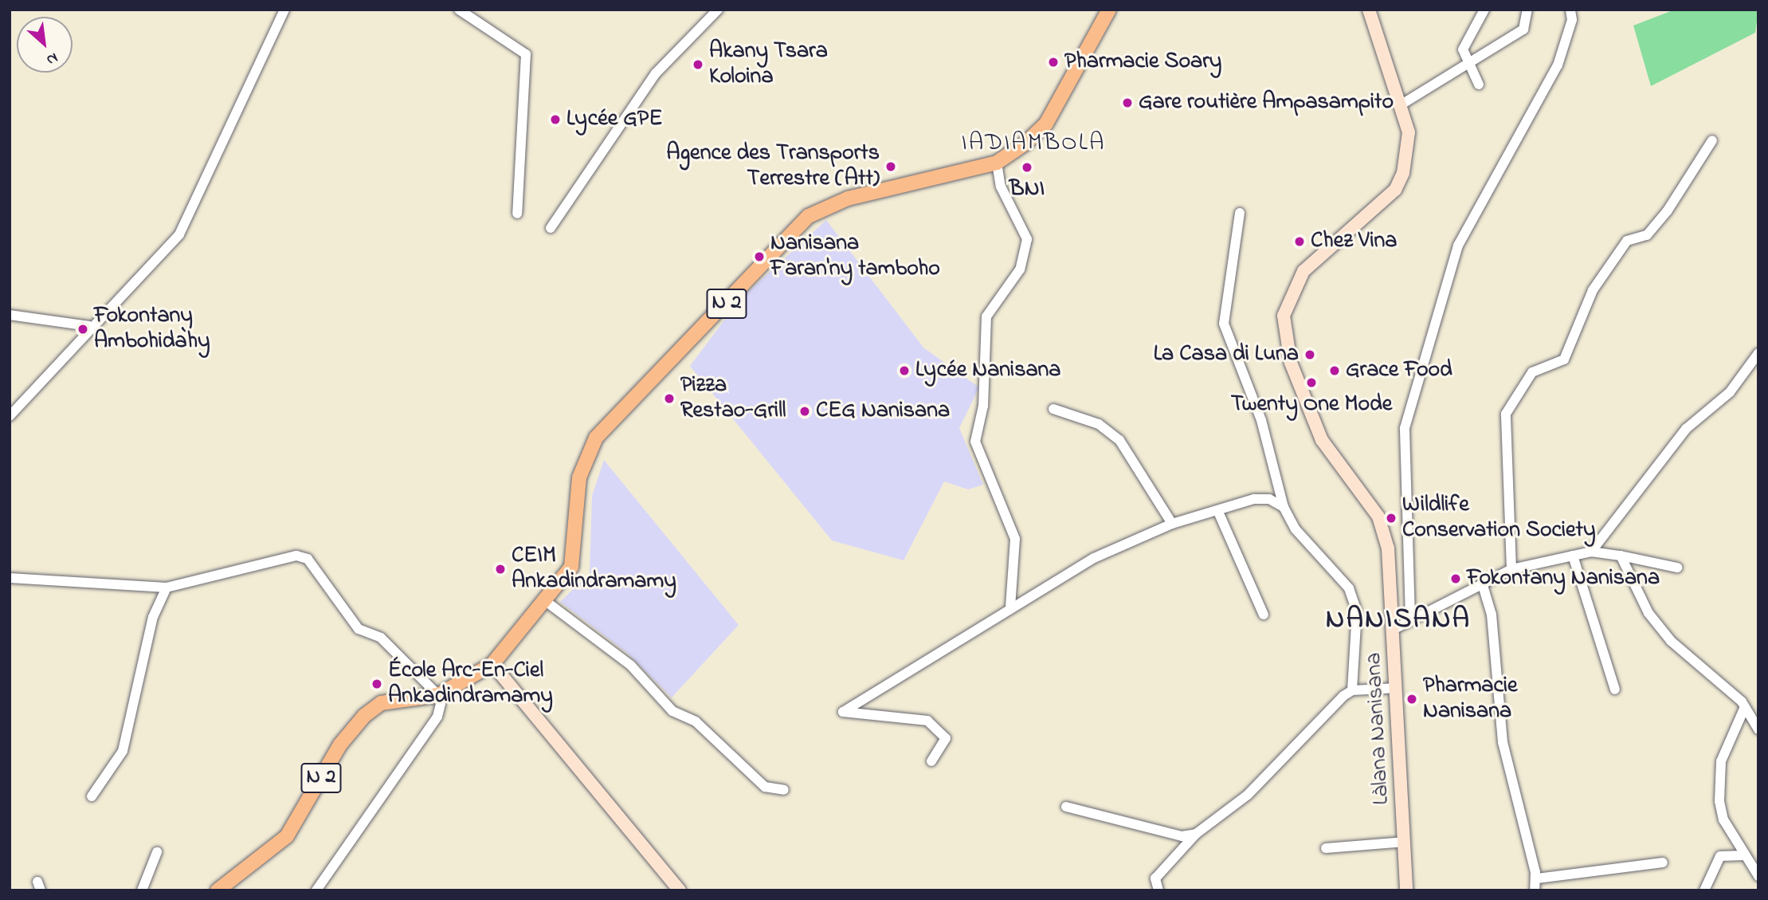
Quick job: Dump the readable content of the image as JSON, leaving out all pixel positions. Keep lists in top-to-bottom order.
{
  "streets": {
    "main road": ["N 2"],
    "street": ["Làlana Nanisana"]
  },
  "districts": ["IADIAMBOLA", "NANISANA"],
  "places": [
    "Pharmacie Soary",
    "Akany Tsara Koloina",
    "Gare routière Ampasampito",
    "Lycée GPE",
    "Agence des Transports Terrestre (Att)",
    "BNI",
    "Chez Vina",
    "Nanisana Faran'ny tamboho",
    "Fokontany Ambohidahy",
    "La Casa di Luna",
    "Lycée Nanisana",
    "Grace Food",
    "Twenty One Mode",
    "Pizza Restao-Grill",
    "CEG Nanisana",
    "Wildlife Conservation Society",
    "CEIM Ankadindramamy",
    "Fokontany Nanisana",
    "École Arc-En-Ciel Ankadindramamy",
    "Pharmacie Nanisana"
  ],
  "north": "bottom right"
}
